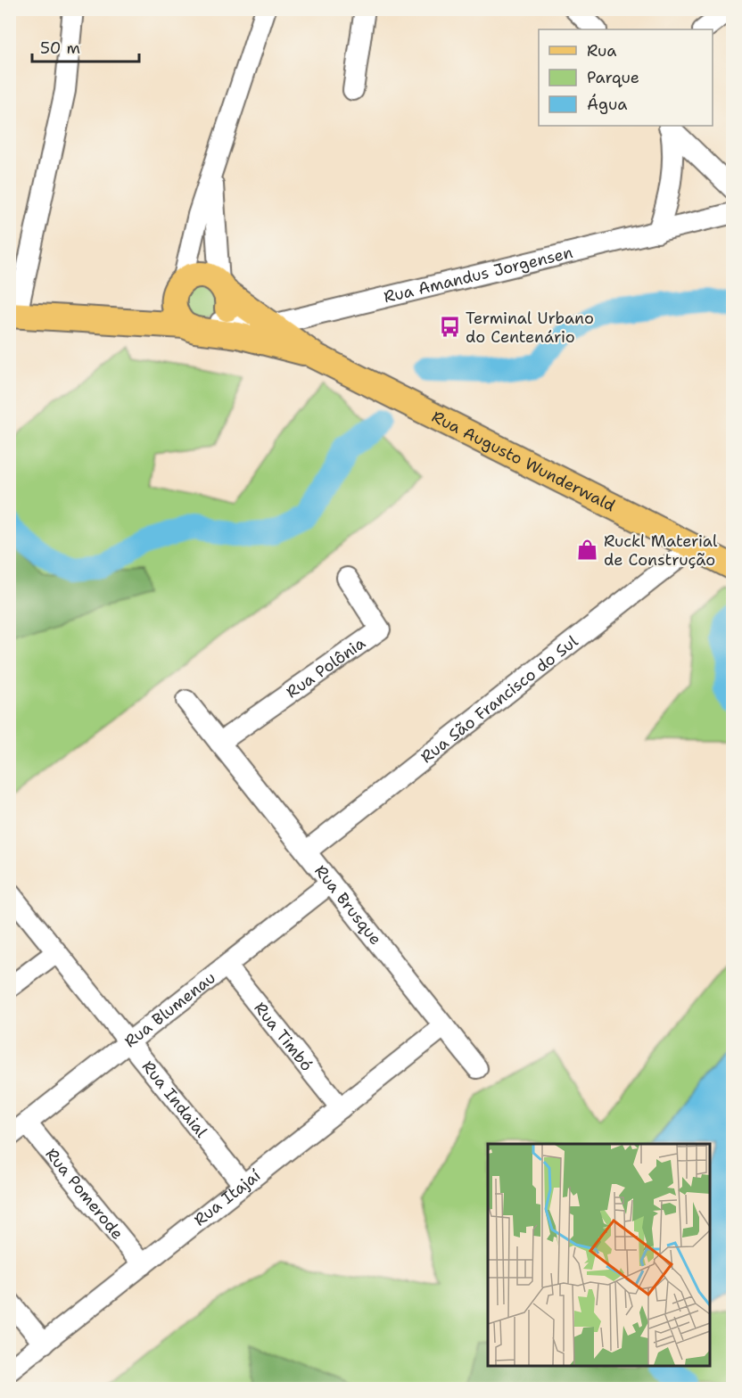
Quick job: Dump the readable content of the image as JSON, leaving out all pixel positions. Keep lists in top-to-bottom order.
{
  "streets": {
    "main road": ["Rua Augusto Wunderwald"],
    "street": [
      "Rua Amandus Jorgensen",
      "Rua Polônia",
      "Rua São Francisco do Sul",
      "Rua Brusque",
      "Rua Blumenau",
      "Rua Timbó",
      "Rua Indaial",
      "Rua Pomerode",
      "Rua Itajaí"
    ]
  },
  "crossings": [
    ["Rua Amandus Jorgensen", "Rua Augusto Wunderwald"],
    ["Rua Augusto Wunderwald", "Rua São Francisco do Sul"],
    ["Rua Polônia", "Rua Brusque"],
    ["Rua São Francisco do Sul", "Rua Brusque"],
    ["Rua Brusque", "Rua Blumenau"],
    ["Rua Brusque", "Rua Itajaí"],
    ["Rua Blumenau", "Rua Timbó"],
    ["Rua Blumenau", "Rua Indaial"],
    ["Rua Blumenau", "Rua Pomerode"],
    ["Rua Timbó", "Rua Itajaí"],
    ["Rua Indaial", "Rua Itajaí"],
    ["Rua Pomerode", "Rua Itajaí"]
  ],
  "places": {
    "bus stop": ["Terminal Urbano do Centenário"],
    "shop": ["Ruckl Material de Construção"]
  },
  "legend": ["Rua", "Parque", "Água"],
  "scale_bar": "50 m"
}
